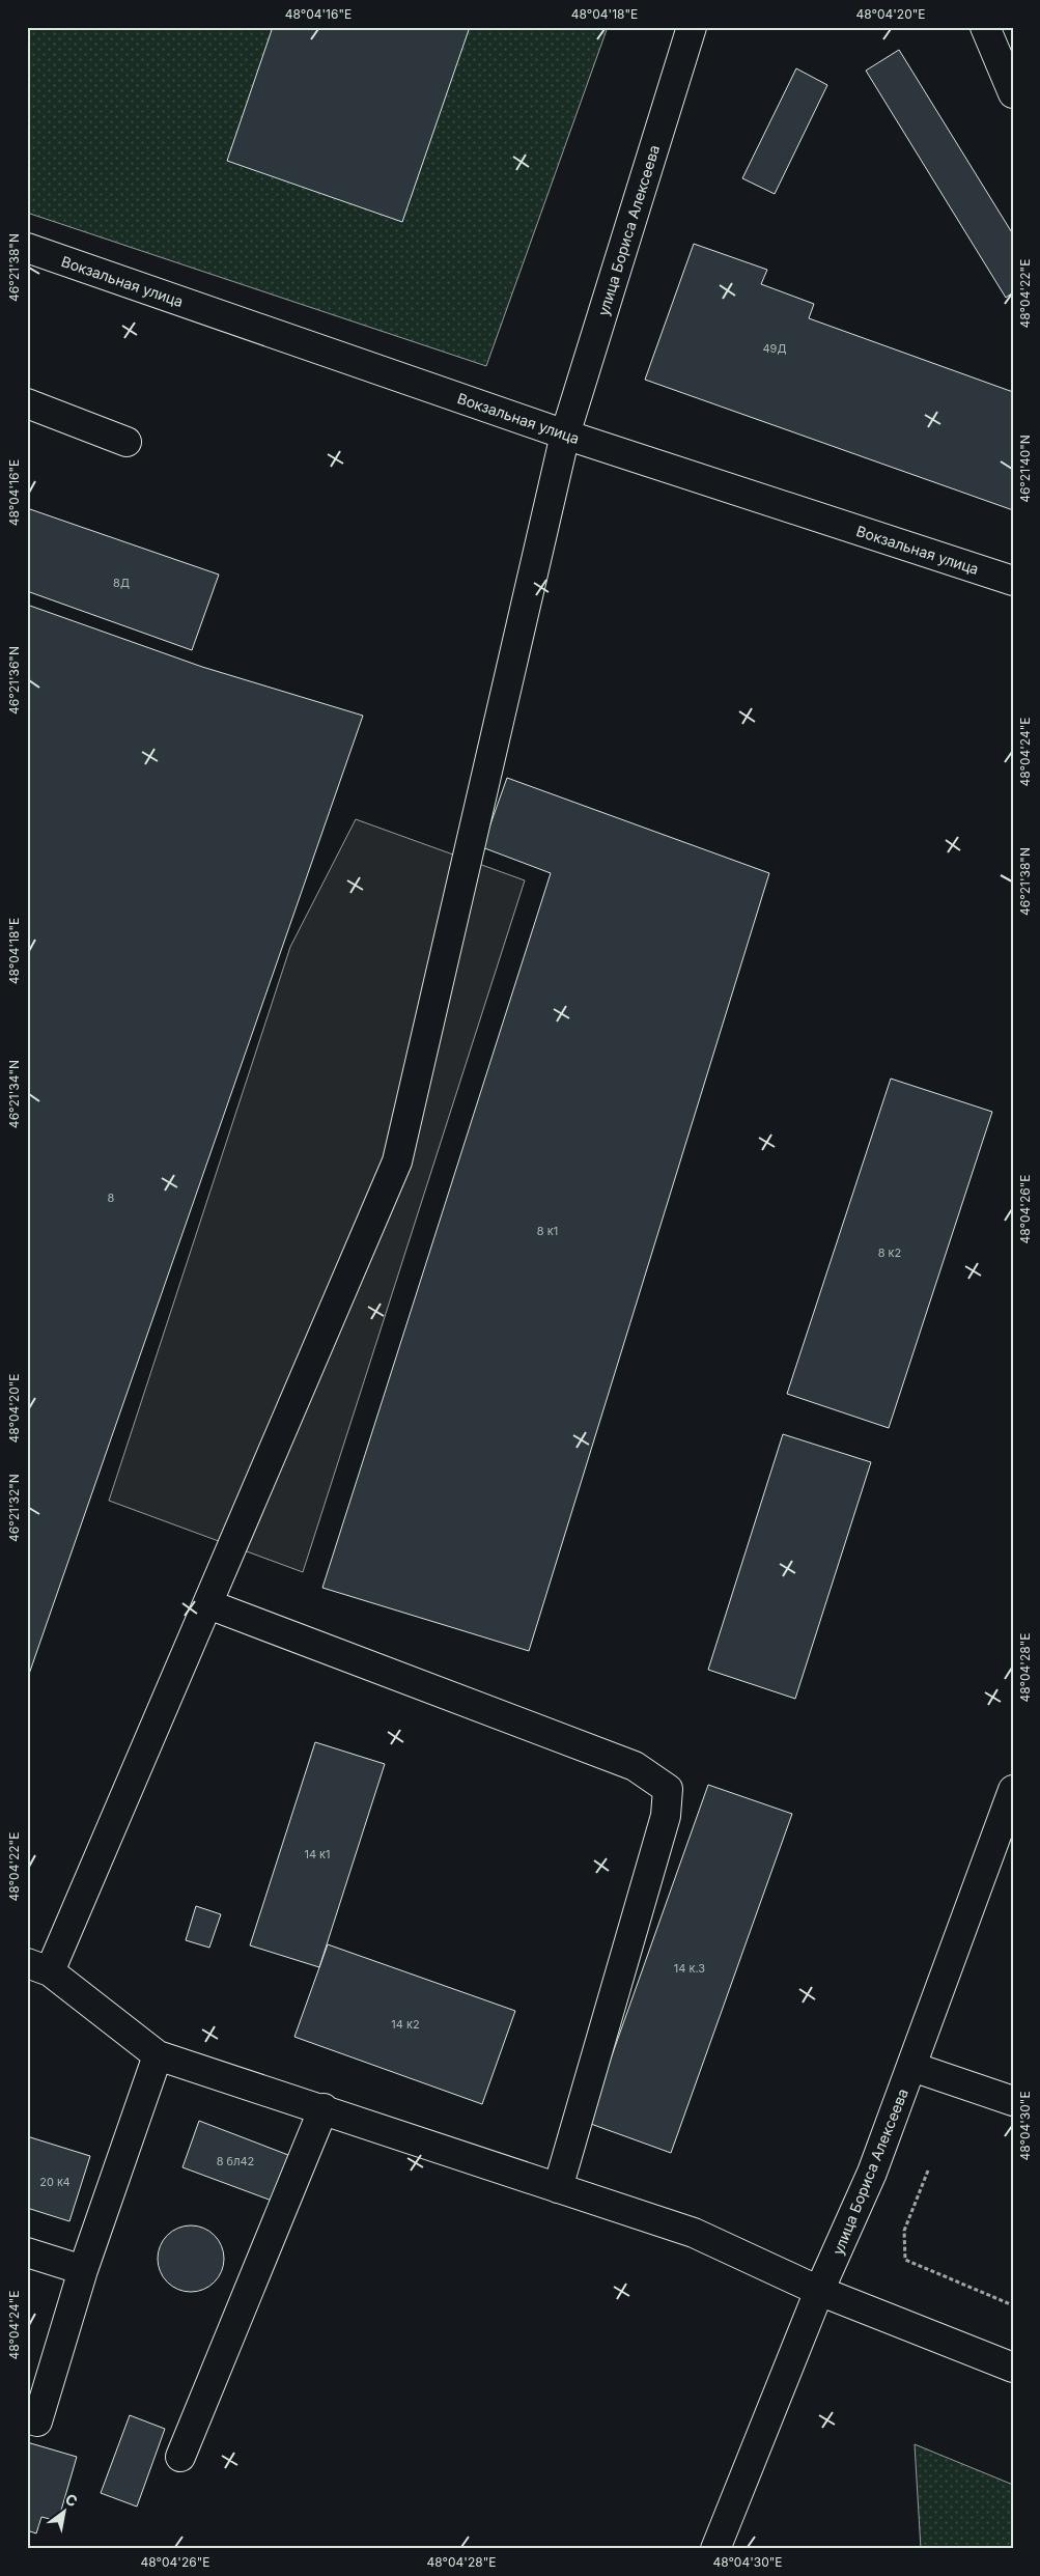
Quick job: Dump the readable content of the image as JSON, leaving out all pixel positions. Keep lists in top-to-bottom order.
{
  "streets": {
    "main road": ["улица Бориса Алексеева", "Вокзальная улица"]
  },
  "crossings": [
    ["улица Бориса Алексеева", "Вокзальная улица"]
  ],
  "house_numbers": [
    "49Д",
    "8Д",
    "8",
    "8 к1",
    "8 к2",
    "14 к1",
    "14 к.3",
    "14 к2",
    "8 бл42",
    "20 к4"
  ],
  "north": "top right",
  "coordinates": [
    "48°04'16\"E",
    "48°04'18\"E",
    "48°04'20\"E",
    "46°21'38\"N",
    "48°04'22\"E",
    "46°21'40\"N",
    "46°21'36\"N",
    "48°04'24\"E",
    "46°21'34\"N",
    "48°04'26\"E",
    "46°21'32\"N",
    "48°04'28\"E",
    "48°04'30\"E"
  ]
}
